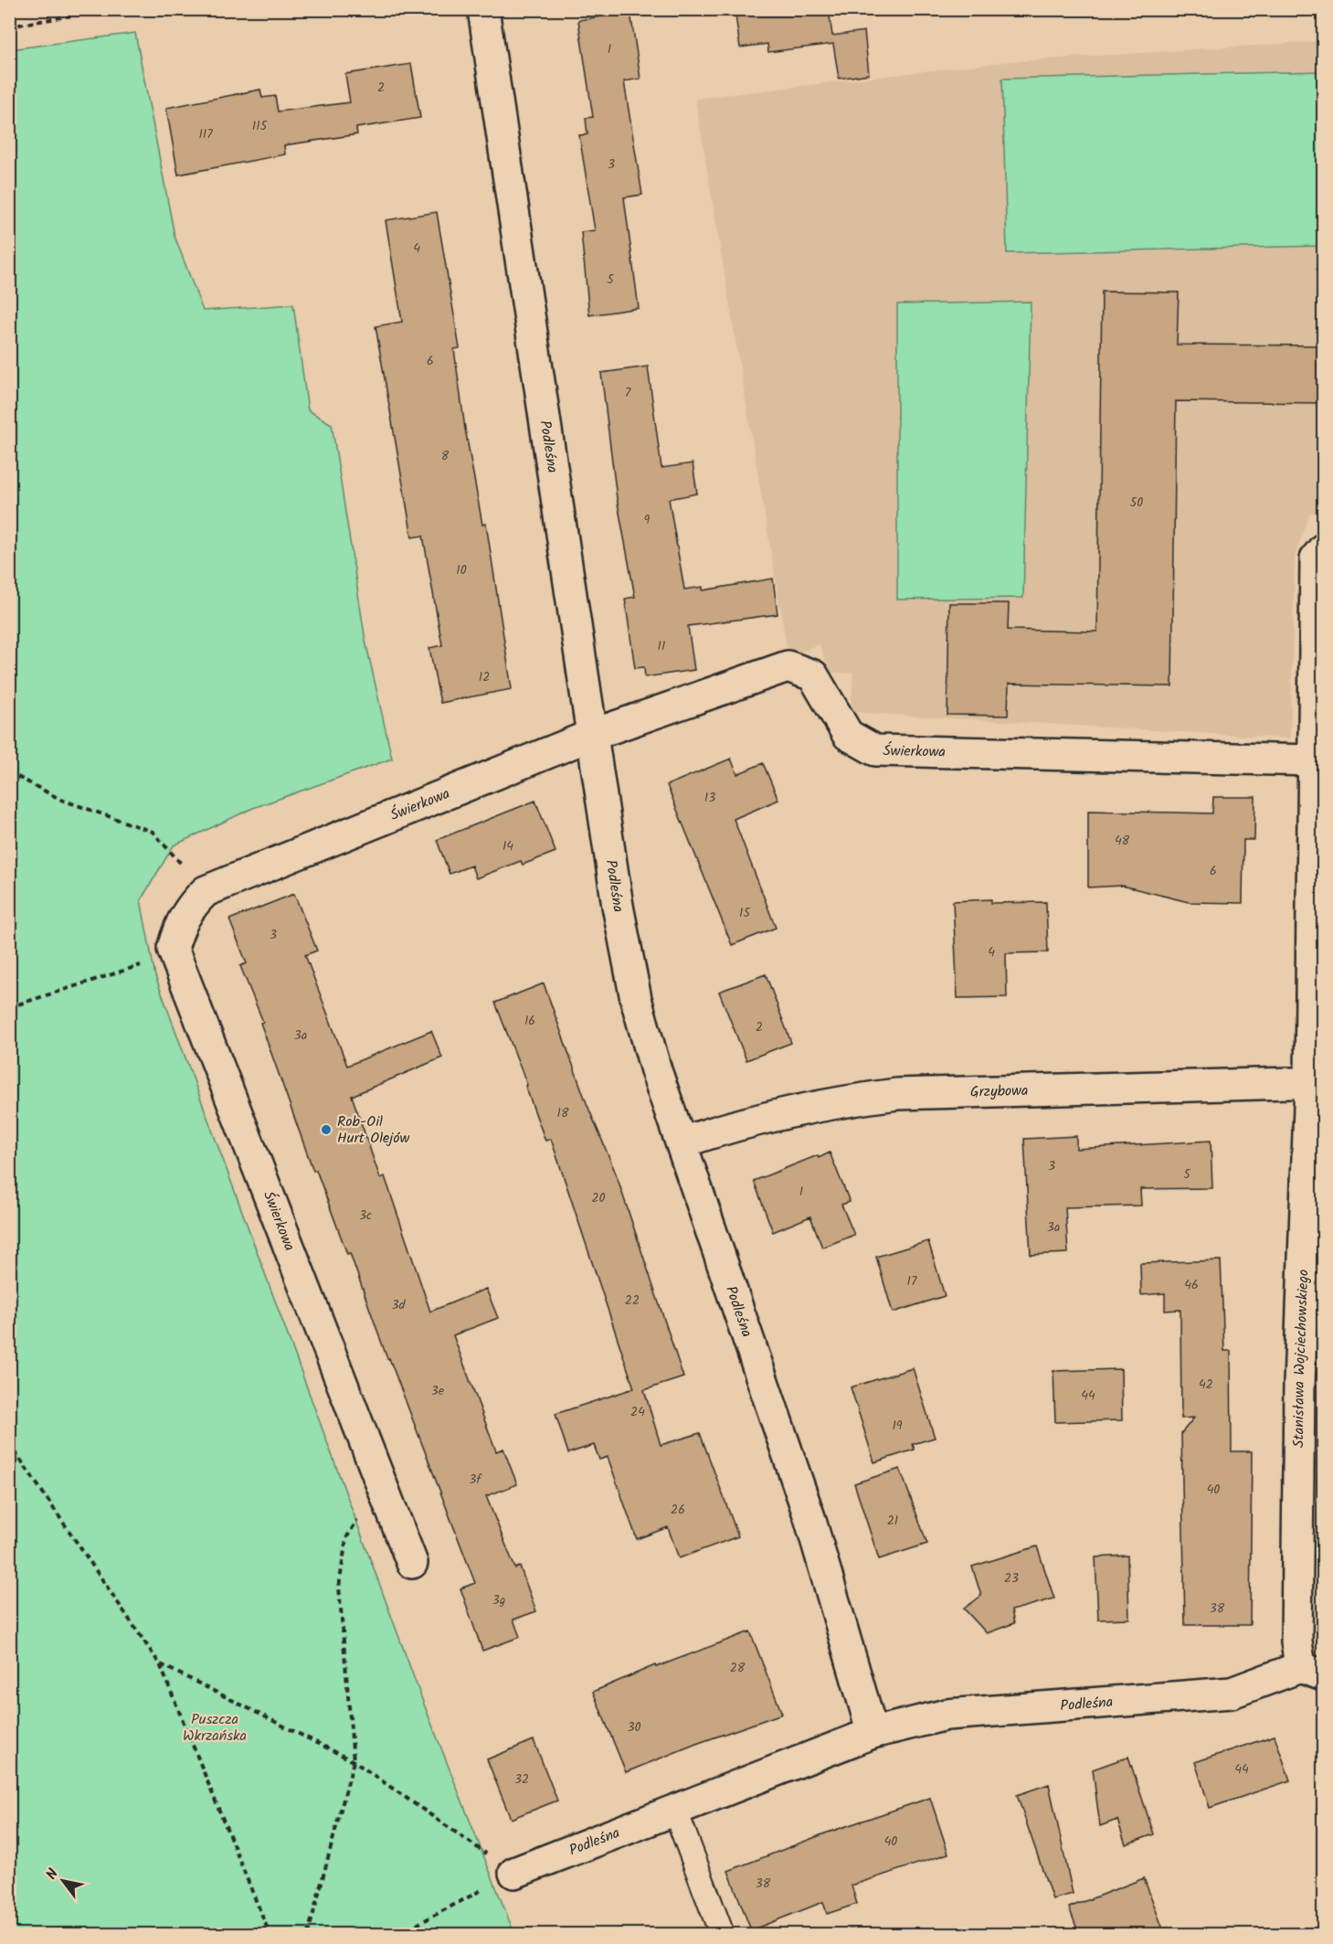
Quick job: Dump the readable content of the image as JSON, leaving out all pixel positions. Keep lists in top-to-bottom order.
{
  "streets": {
    "street": [
      "Podleśna",
      "Świerkowa",
      "Grzybowa",
      "Stanisława Wojciechowskiego"
    ]
  },
  "crossings": [
    ["Podleśna", "Świerkowa"],
    ["Podleśna", "Grzybowa"],
    ["Podleśna", "Stanisława Wojciechowskiego"],
    ["Świerkowa", "Stanisława Wojciechowskiego"],
    ["Grzybowa", "Stanisława Wojciechowskiego"]
  ],
  "parks": ["Puszcza Wkrzańska"],
  "places": ["Rob-Oil Hurt Olejów"],
  "house_numbers": [
    "1",
    "2",
    "115",
    "117",
    "3",
    "4",
    "5",
    "6",
    "7",
    "8",
    "50",
    "9",
    "10",
    "11",
    "12",
    "13",
    "48",
    "14",
    "6",
    "15",
    "3",
    "4",
    "16",
    "2",
    "3a",
    "18",
    "3",
    "5",
    "1",
    "20",
    "3c",
    "3a",
    "17",
    "46",
    "22",
    "3d",
    "42",
    "3e",
    "44",
    "24",
    "19",
    "3f",
    "40",
    "26",
    "21",
    "23",
    "3g",
    "38",
    "28",
    "30",
    "44",
    "32",
    "40",
    "38"
  ],
  "north": "top left"
}
